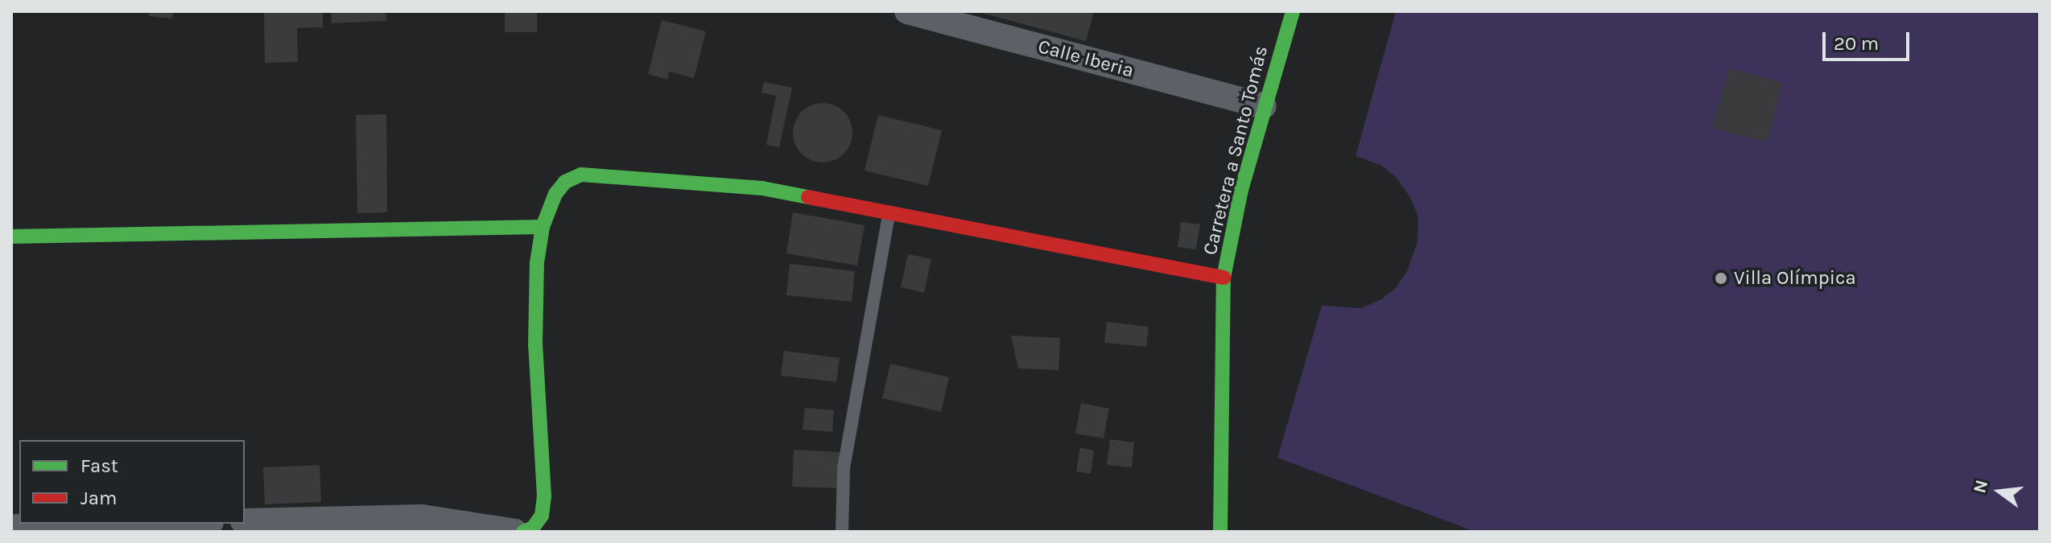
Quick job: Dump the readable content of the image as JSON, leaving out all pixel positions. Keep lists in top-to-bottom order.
{
  "streets": {
    "street": ["Calle Iberia", "Carretera a Santo Tomás"]
  },
  "crossings": [
    ["Calle Iberia", "Carretera a Santo Tomás"]
  ],
  "places": ["Villa Olímpica"],
  "legend": ["Fast", "Jam"],
  "scale_bar": "20 m",
  "north": "left"
}
